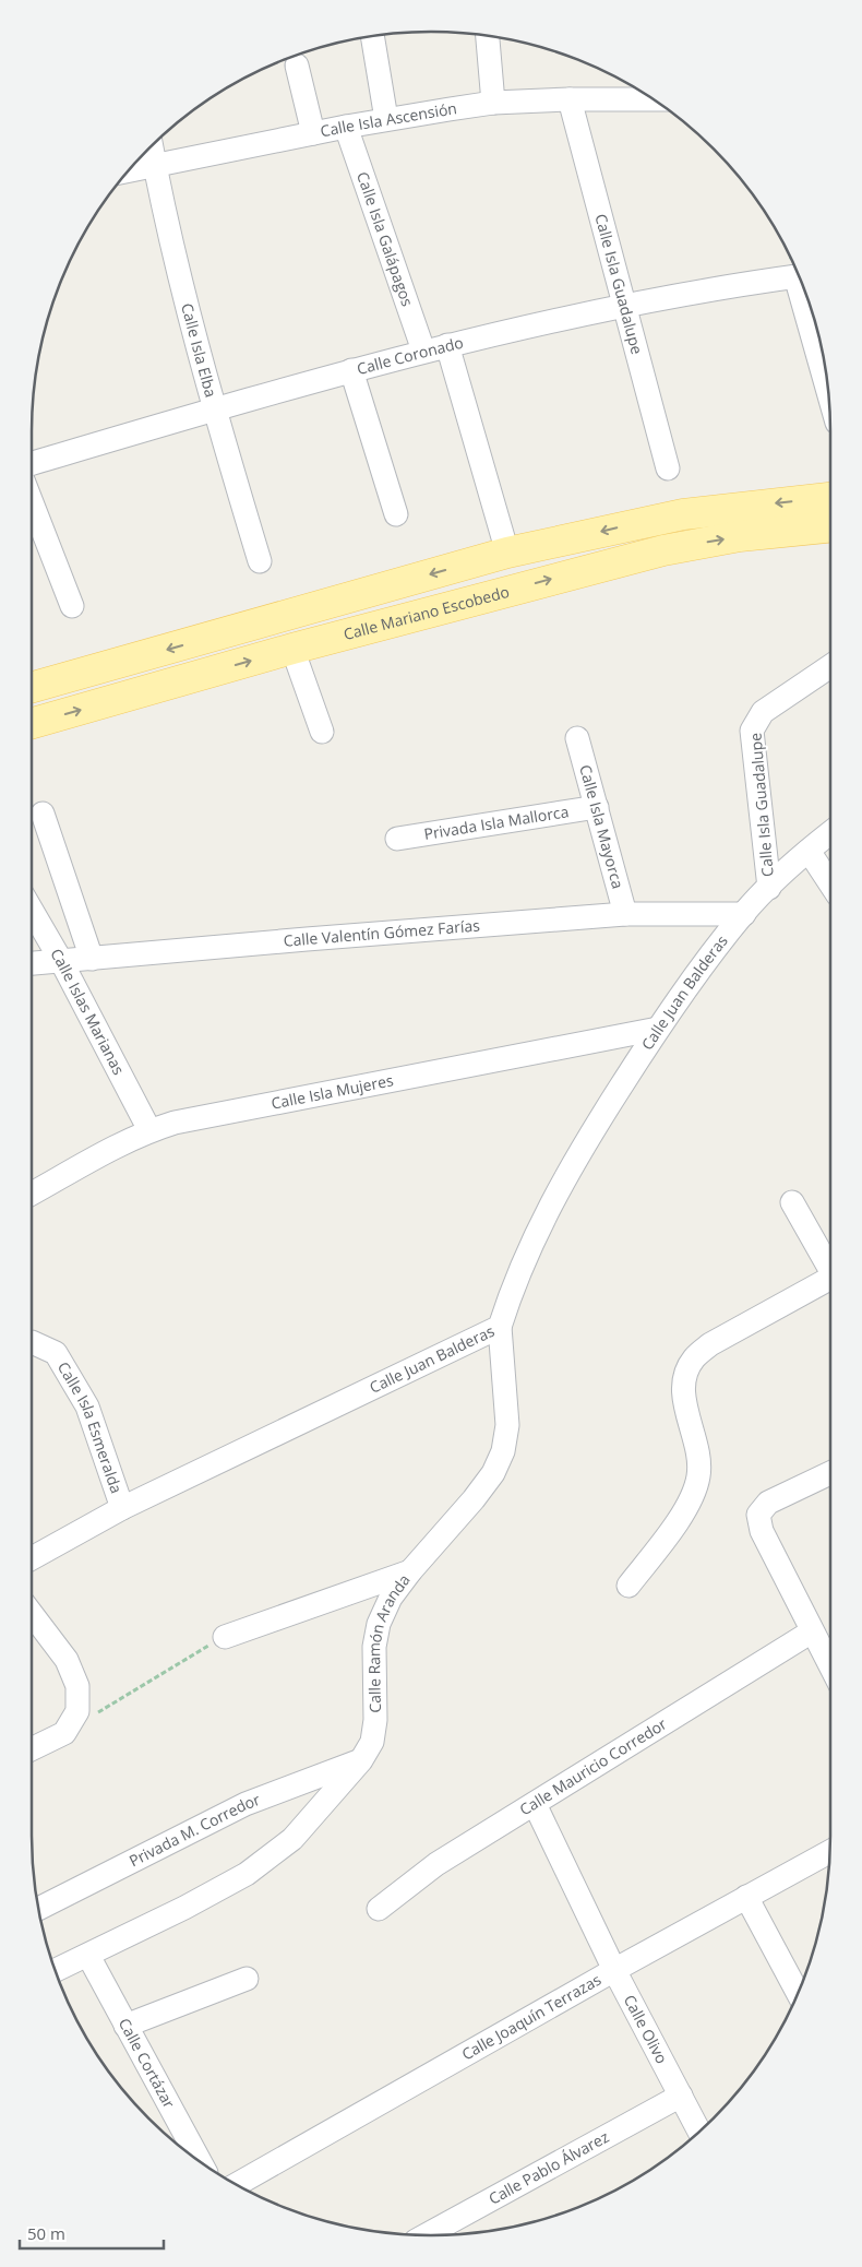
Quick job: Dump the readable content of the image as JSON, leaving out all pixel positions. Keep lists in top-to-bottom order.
{
  "streets": {
    "main road": ["Calle Mariano Escobedo"],
    "street": [
      "Calle Isla Ascensión",
      "Calle Isla Galápagos",
      "Calle Isla Guadalupe",
      "Calle Isla Elba",
      "Calle Coronado",
      "Privada Isla Mallorca",
      "Calle Isla Mayorca",
      "Calle Valentín Gómez Farías",
      "Calle Juan Balderas",
      "Calle Islas Marianas",
      "Calle Isla Mujeres",
      "Calle Isla Esmeralda",
      "Calle Ramón Aranda",
      "Calle Mauricio Corredor",
      "Privada M. Corredor",
      "Calle Joaquín Terrazas",
      "Calle Olivo",
      "Calle Cortázar",
      "Calle Pablo Álvarez"
    ]
  },
  "crossings": [
    ["Calle Isla Ascensión", "Calle Isla Galápagos"],
    ["Calle Isla Ascensión", "Calle Isla Guadalupe"],
    ["Calle Isla Ascensión", "Calle Isla Elba"],
    ["Calle Isla Galápagos", "Calle Coronado"],
    ["Calle Isla Guadalupe", "Calle Coronado"],
    ["Calle Isla Guadalupe", "Calle Juan Balderas"],
    ["Calle Isla Elba", "Calle Coronado"],
    ["Privada Isla Mallorca", "Calle Isla Mayorca"],
    ["Calle Isla Mayorca", "Calle Valentín Gómez Farías"],
    ["Calle Valentín Gómez Farías", "Calle Juan Balderas"],
    ["Calle Valentín Gómez Farías", "Calle Islas Marianas"],
    ["Calle Juan Balderas", "Calle Isla Mujeres"],
    ["Calle Juan Balderas", "Calle Isla Esmeralda"],
    ["Calle Islas Marianas", "Calle Isla Mujeres"],
    ["Calle Ramón Aranda", "Privada M. Corredor"],
    ["Calle Ramón Aranda", "Calle Cortázar"],
    ["Calle Mauricio Corredor", "Calle Olivo"],
    ["Calle Joaquín Terrazas", "Calle Olivo"],
    ["Calle Olivo", "Calle Pablo Álvarez"]
  ],
  "scale_bar": "50 m"
}
